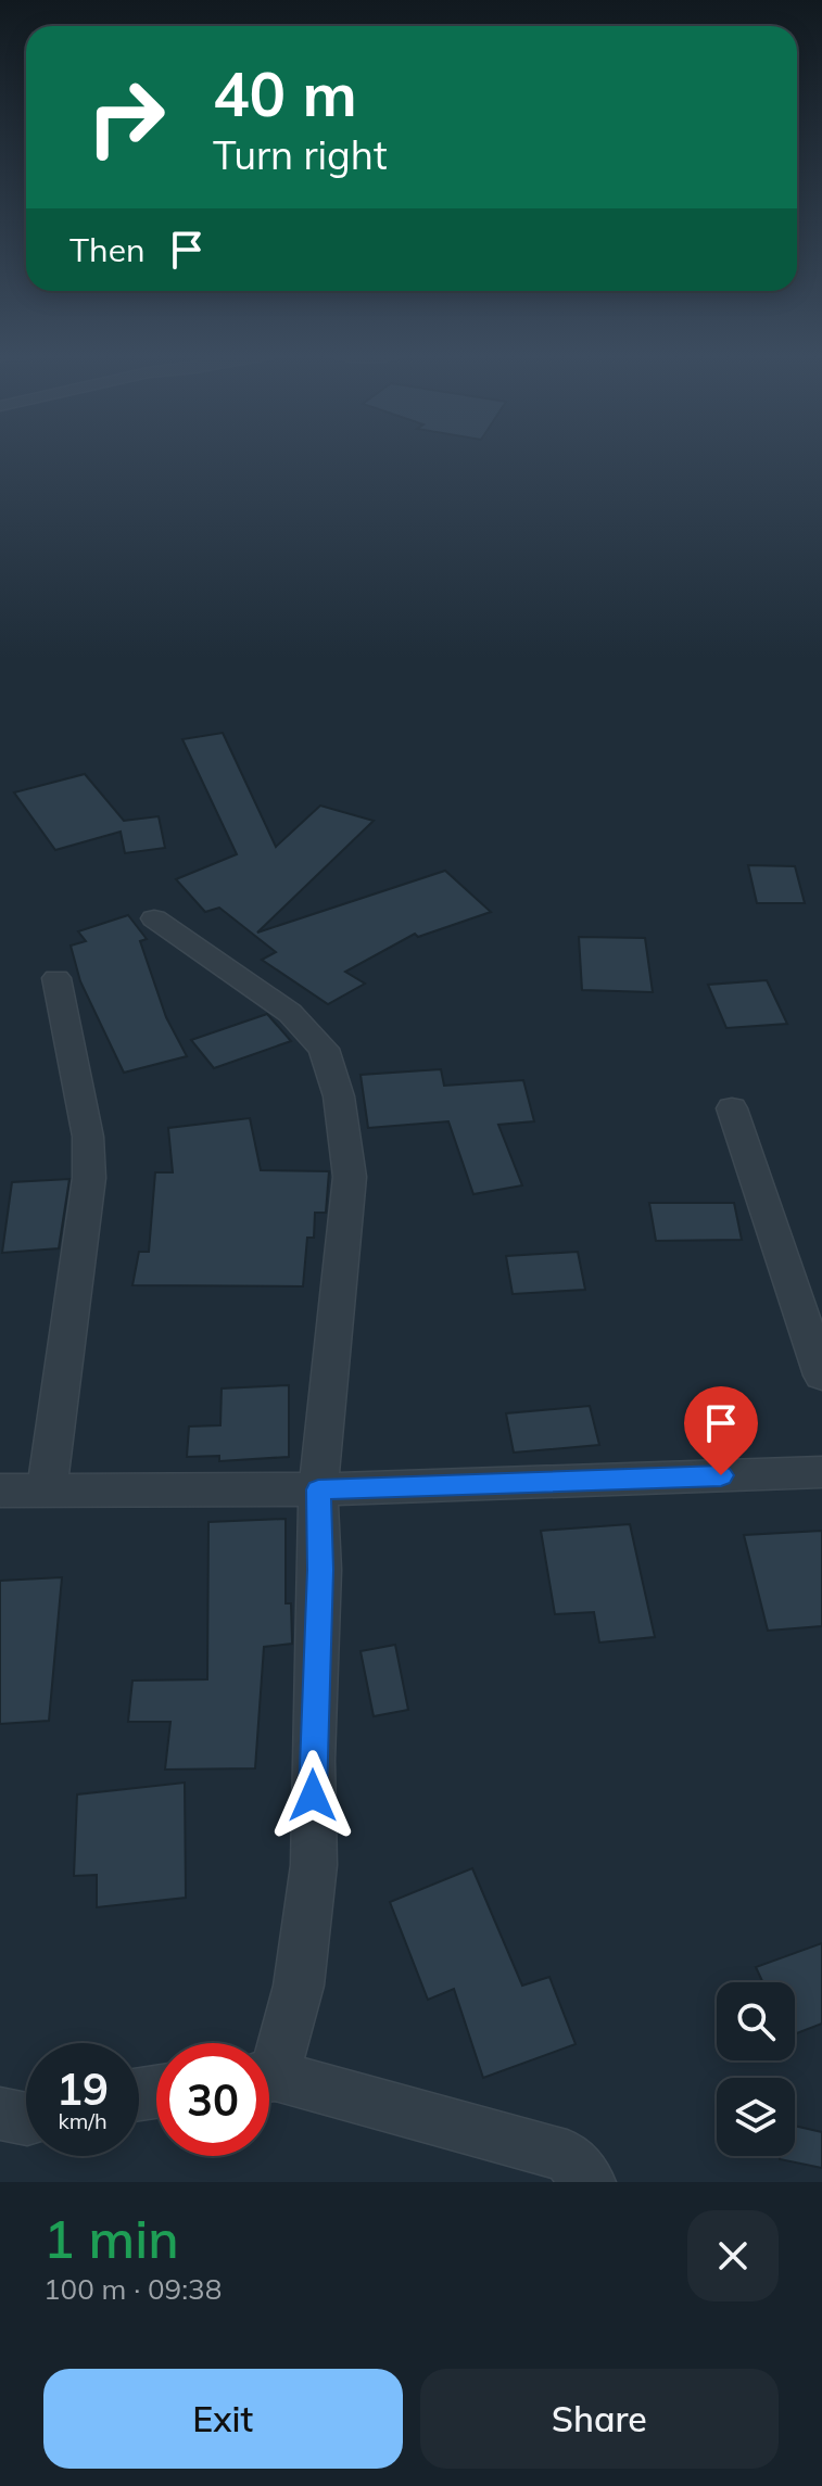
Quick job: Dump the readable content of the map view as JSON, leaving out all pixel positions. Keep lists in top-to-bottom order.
{
  "page": {
    "turn": ["40 m", "Turn right"],
    "then": "Then",
    "speed": "19 km/h",
    "limit": "30",
    "heading": ["1 min", "100 m · 09:38"],
    "buttons": ["Exit", "Share"]
  }
}
